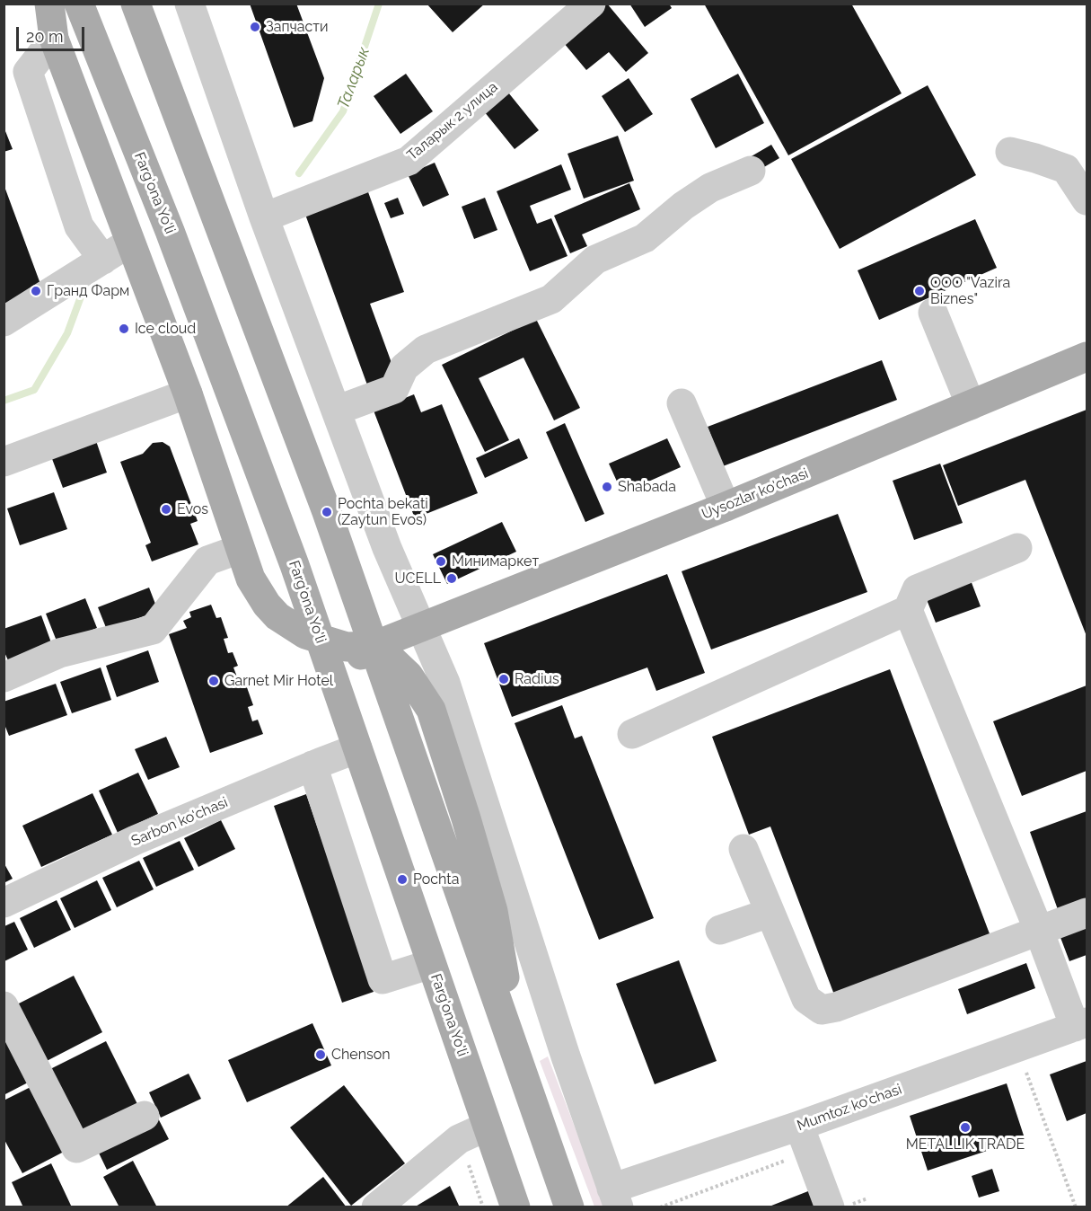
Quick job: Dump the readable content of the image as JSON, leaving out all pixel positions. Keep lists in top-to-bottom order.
{
  "streets": {
    "main road": ["Farg'ona Yo'li", "Uysozlar ko'chasi"],
    "street": ["Таларык 2 улица", "Sarbon ko'chasi", "Mumtoz ko'chasi"]
  },
  "crossings": [
    ["Farg'ona Yo'li", "Sarbon ko'chasi"]
  ],
  "water": ["Таларык"],
  "places": [
    "Запчасти",
    "Гранд Фарм",
    "OOO \"Vazira Biznes\"",
    "Ice cloud",
    "Shabada",
    "Evos",
    "Pochta bekati (Zaytun Evos)",
    "Минимаркет",
    "UCELL",
    "Radius",
    "Garnet Mir Hotel",
    "Pochta",
    "Chenson",
    "METALLIK TRADE"
  ],
  "scale_bar": "20 m"
}
